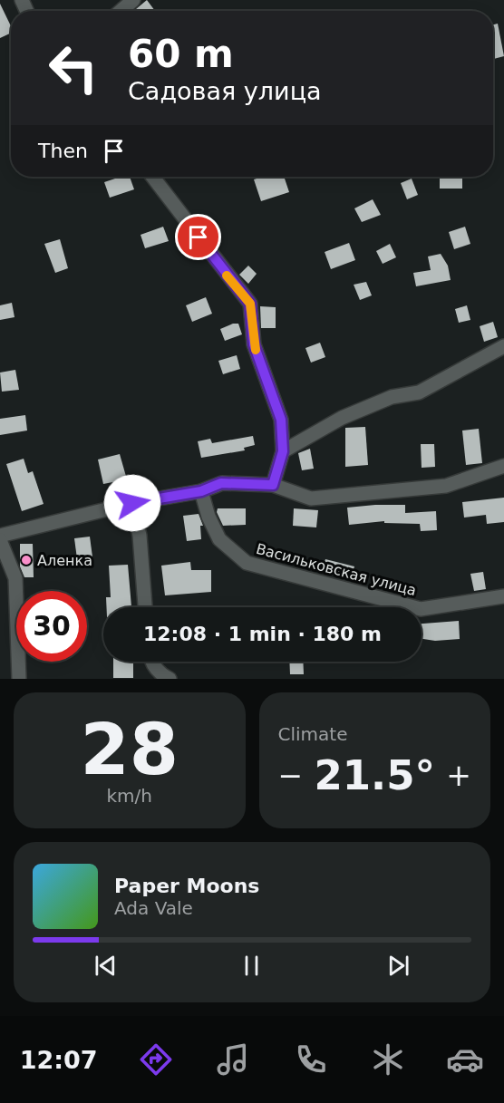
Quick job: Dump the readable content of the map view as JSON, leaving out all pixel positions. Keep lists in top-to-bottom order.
{
  "streets": {
    "street": ["Васильковская улица"]
  },
  "places": ["Аленка"],
  "page": {
    "turn": ["60 m", "Садовая улица"],
    "then": "Then",
    "limit": "30",
    "trip": "12:08 · 1 min · 180 m",
    "tile": [
      ["28", "km/h"],
      "Climate"
    ],
    "heat": ["−", "21.5°", "+"],
    "song": ["Paper Moons", "Ada Vale"],
    "tabs": "12:07"
  }
}
